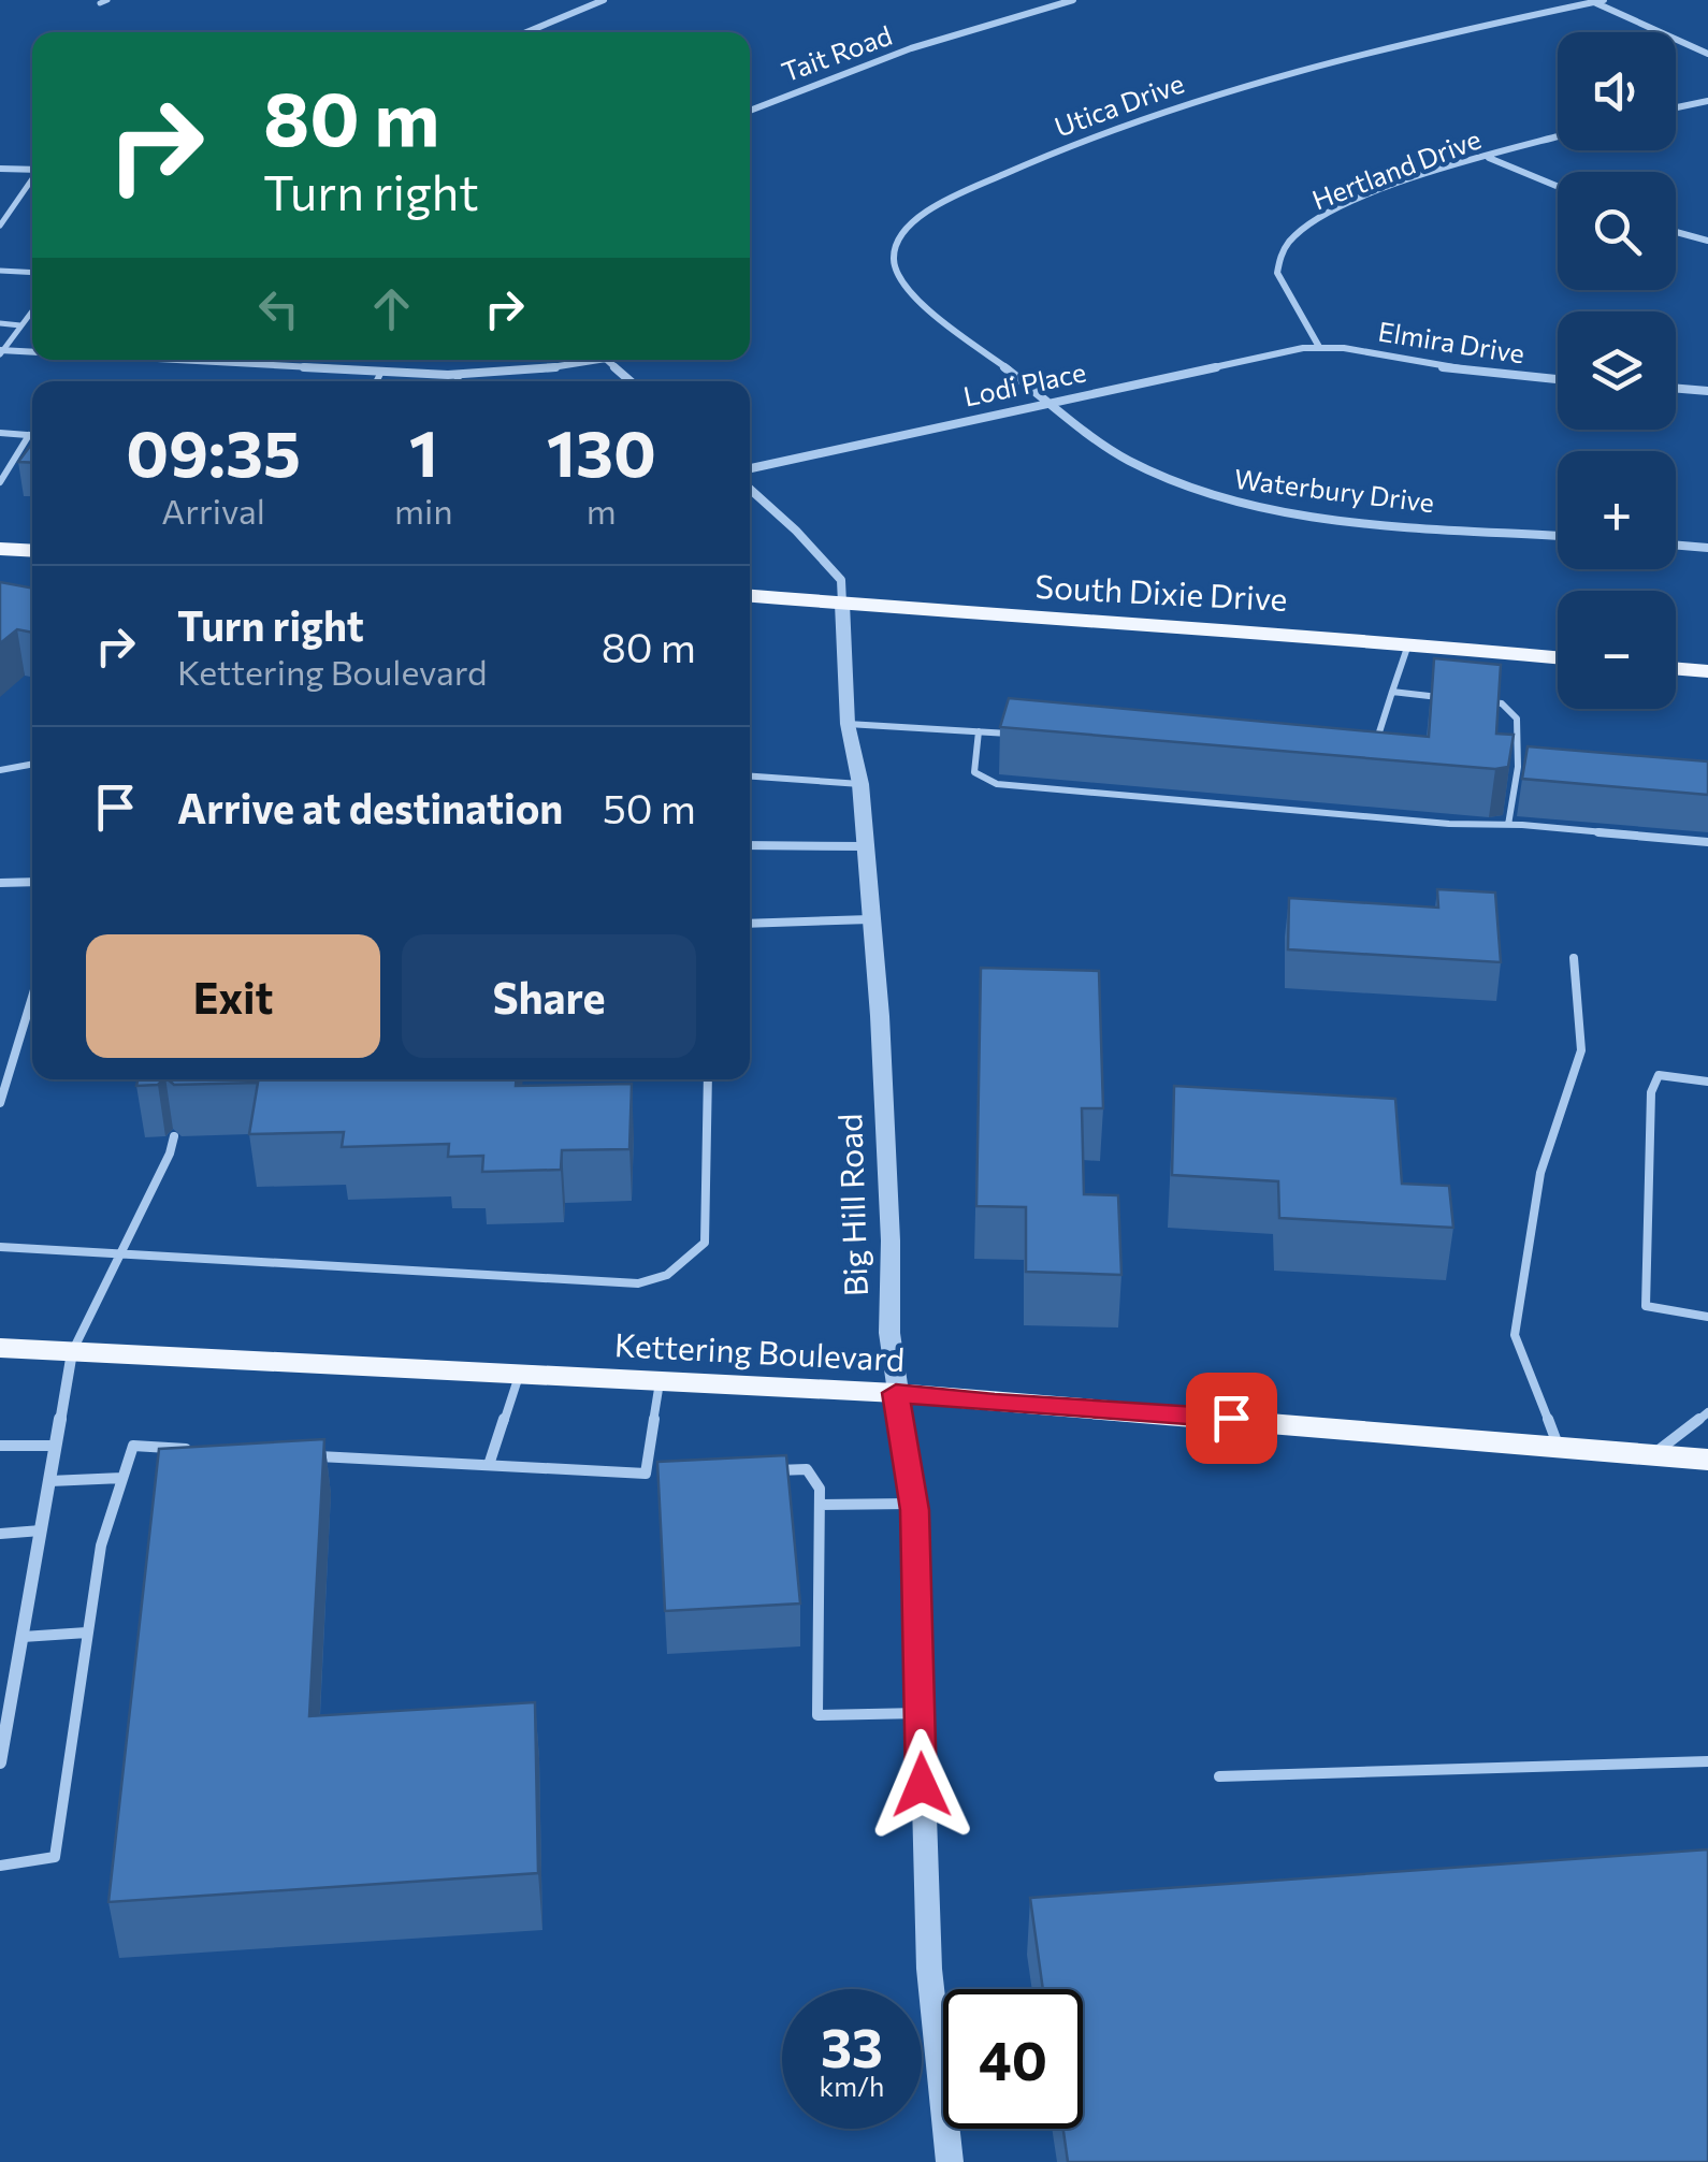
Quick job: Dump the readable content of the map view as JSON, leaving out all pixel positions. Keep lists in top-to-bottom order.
{
  "streets": {
    "main road": ["South Dixie Drive", "Kettering Boulevard"],
    "street": [
      "Tait Road",
      "Utica Drive",
      "Hertland Drive",
      "Elmira Drive",
      "Lodi Place",
      "Waterbury Drive",
      "Big Hill Road"
    ]
  },
  "crossings": [
    ["Utica Drive", "Lodi Place"],
    ["Utica Drive", "Waterbury Drive"],
    ["Hertland Drive", "Elmira Drive"],
    ["Hertland Drive", "Lodi Place"],
    ["Elmira Drive", "Lodi Place"],
    ["Lodi Place", "Waterbury Drive"],
    ["South Dixie Drive", "Big Hill Road"],
    ["Big Hill Road", "Kettering Boulevard"]
  ],
  "page": {
    "map_buttons": ["+", "−"],
    "turn": ["80 m", "Turn right"],
    "eta": [
      "09:35",
      "Arrival",
      "1",
      "min",
      "130",
      "m"
    ],
    "list": [
      {
        "name": "Turn right",
        "note": "Kettering Boulevard",
        "value": "80 m"
      },
      {
        "name": "Arrive at destination",
        "value": "50 m"
      }
    ],
    "buttons": ["Exit", "Share"],
    "speed": "33 km/h",
    "limit": "40"
  }
}
